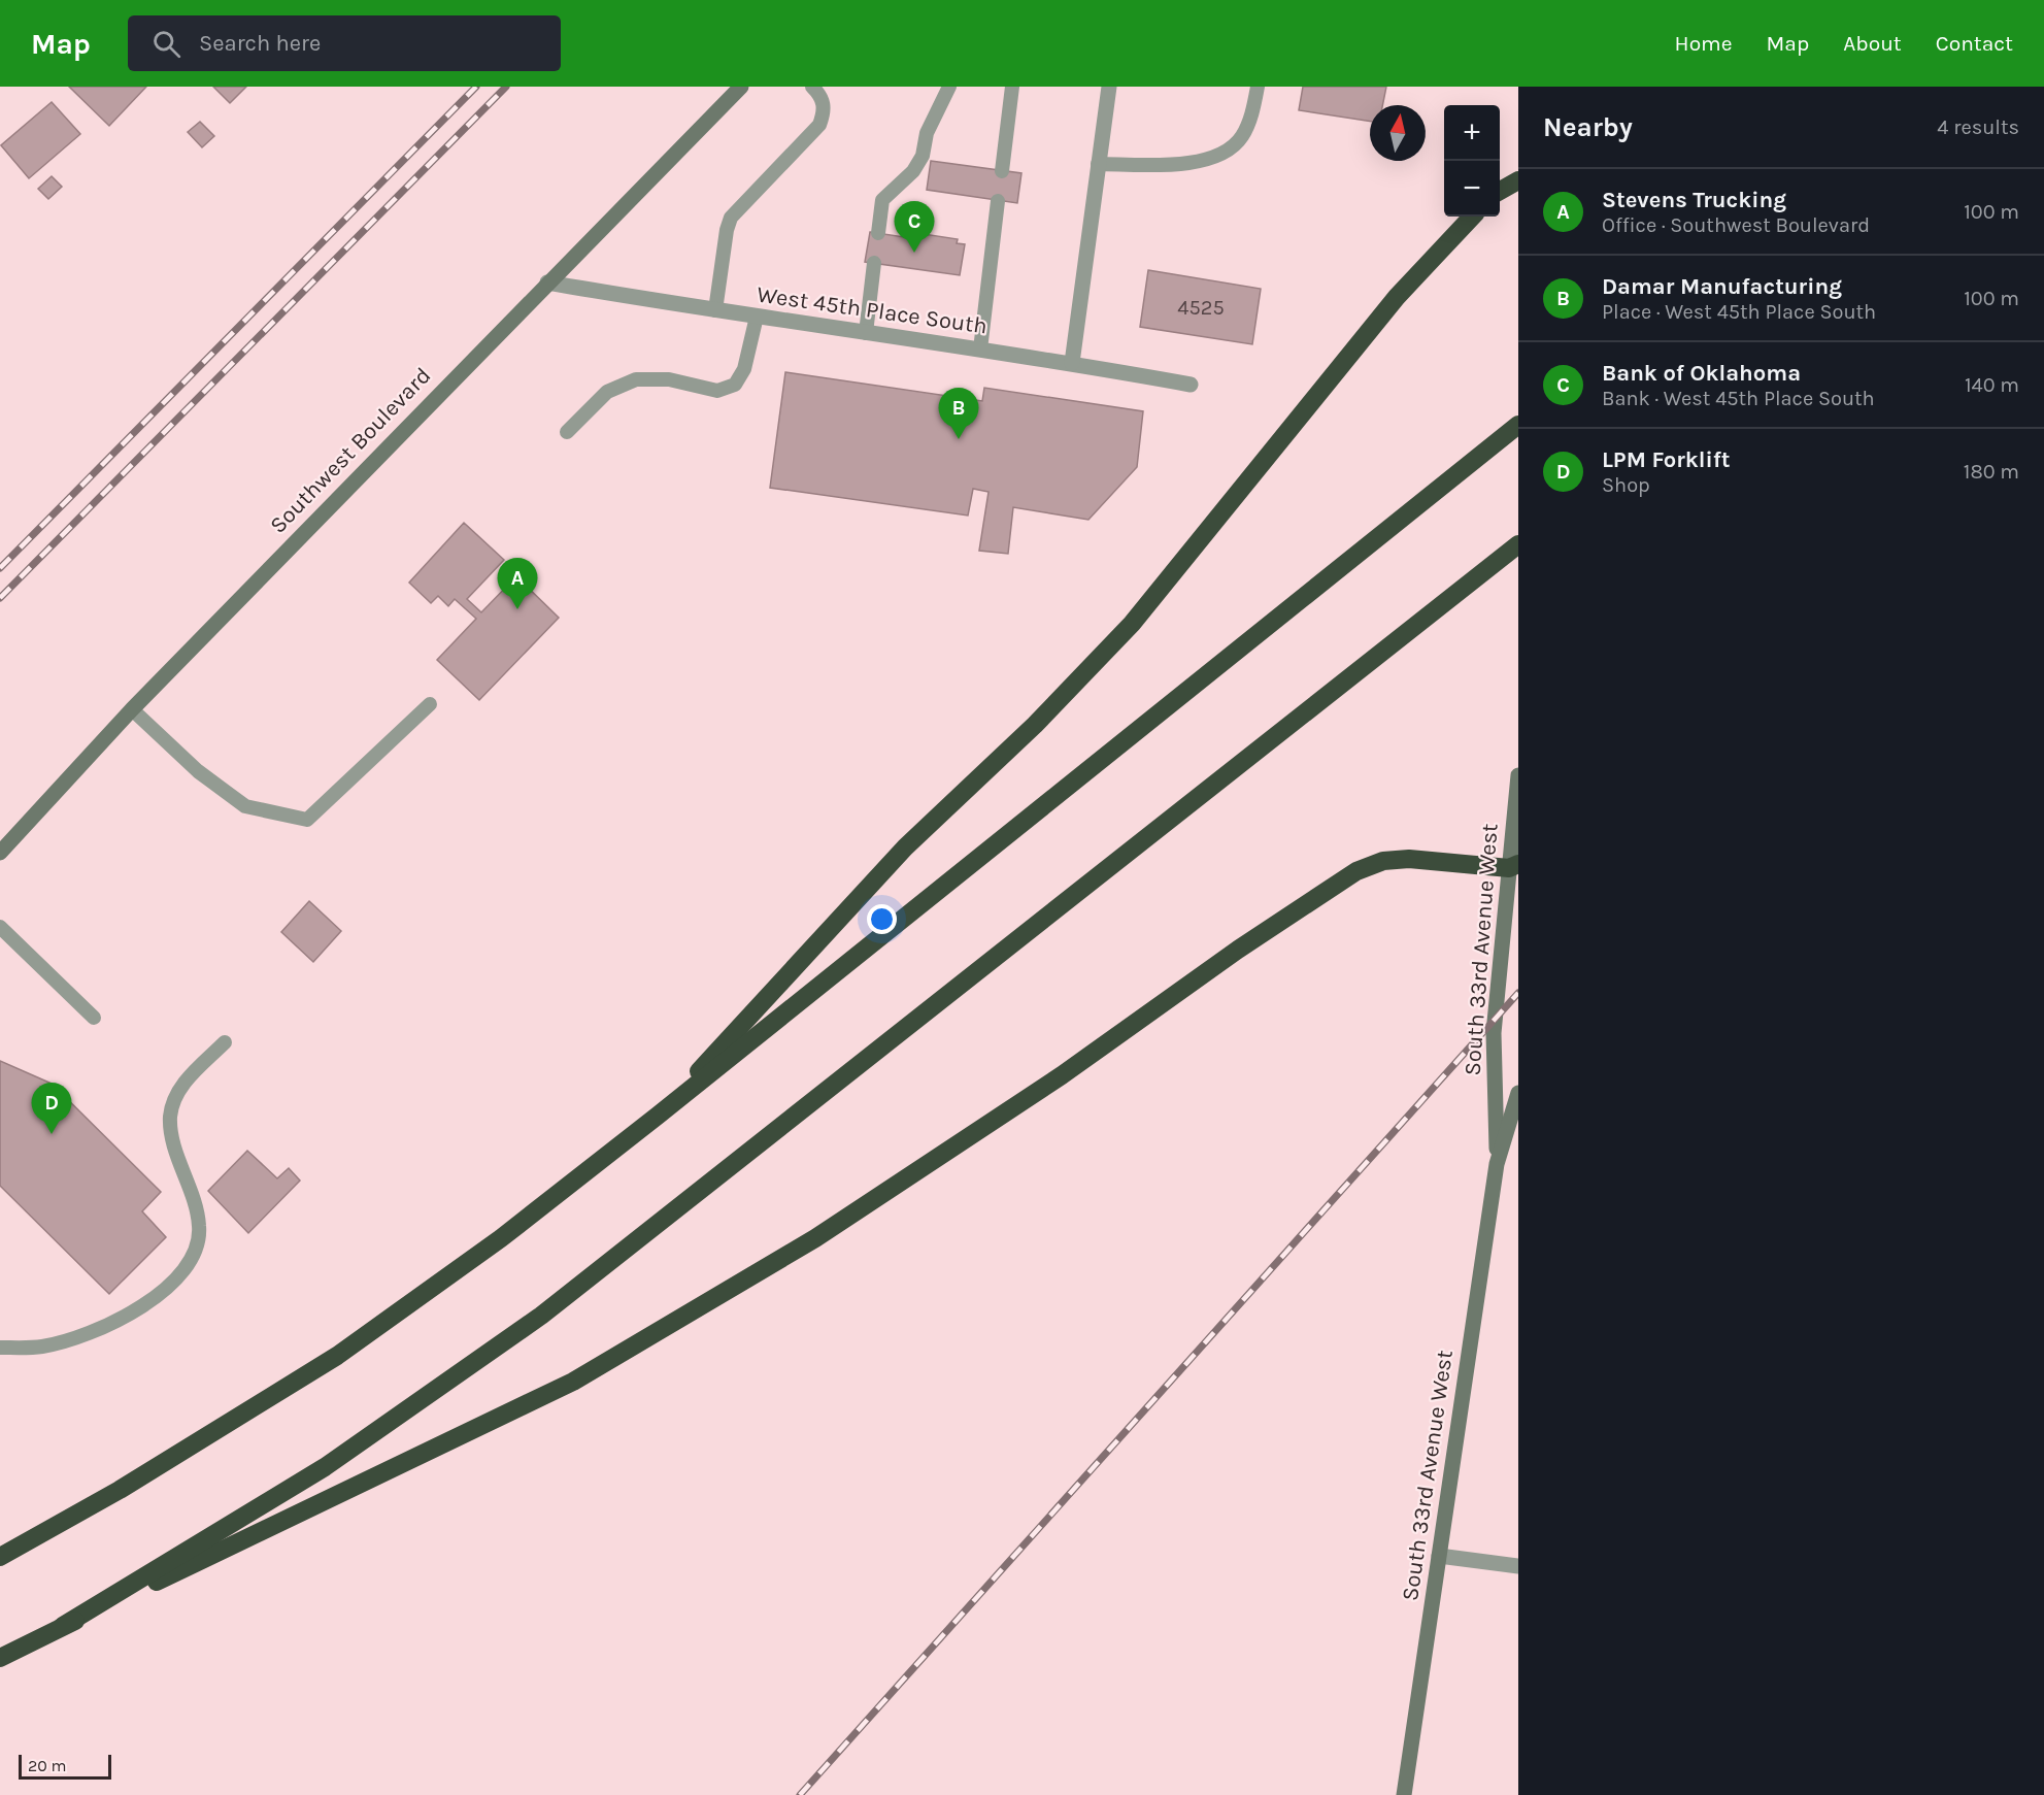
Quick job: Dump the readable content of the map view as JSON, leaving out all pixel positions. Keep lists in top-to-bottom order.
{
  "streets": {
    "main road": ["Southwest Boulevard", "South 33rd Avenue West"],
    "street": ["West 45th Place South"]
  },
  "crossings": [
    ["West 45th Place South", "Southwest Boulevard"]
  ],
  "house_numbers": ["4525"],
  "scale_bar": "20 m",
  "north": "top",
  "page": {
    "header": "Map",
    "search": "Search here",
    "nav": [
      "Home",
      "Map",
      "About",
      "Contact"
    ],
    "heading": ["Nearby", "4 results"],
    "map_buttons": ["+", "−"],
    "list": [
      {
        "mark": "A",
        "name": "Stevens Trucking",
        "note": "Office · Southwest Boulevard",
        "value": "100 m"
      },
      {
        "mark": "B",
        "name": "Damar Manufacturing",
        "note": "Place · West 45th Place South",
        "value": "100 m"
      },
      {
        "mark": "C",
        "name": "Bank of Oklahoma",
        "note": "Bank · West 45th Place South",
        "value": "140 m"
      },
      {
        "mark": "D",
        "name": "LPM Forklift",
        "note": "Shop",
        "value": "180 m"
      }
    ],
    "pins": [
      "C",
      "B",
      "A",
      "D"
    ],
    "scale": "20 m"
  }
}
